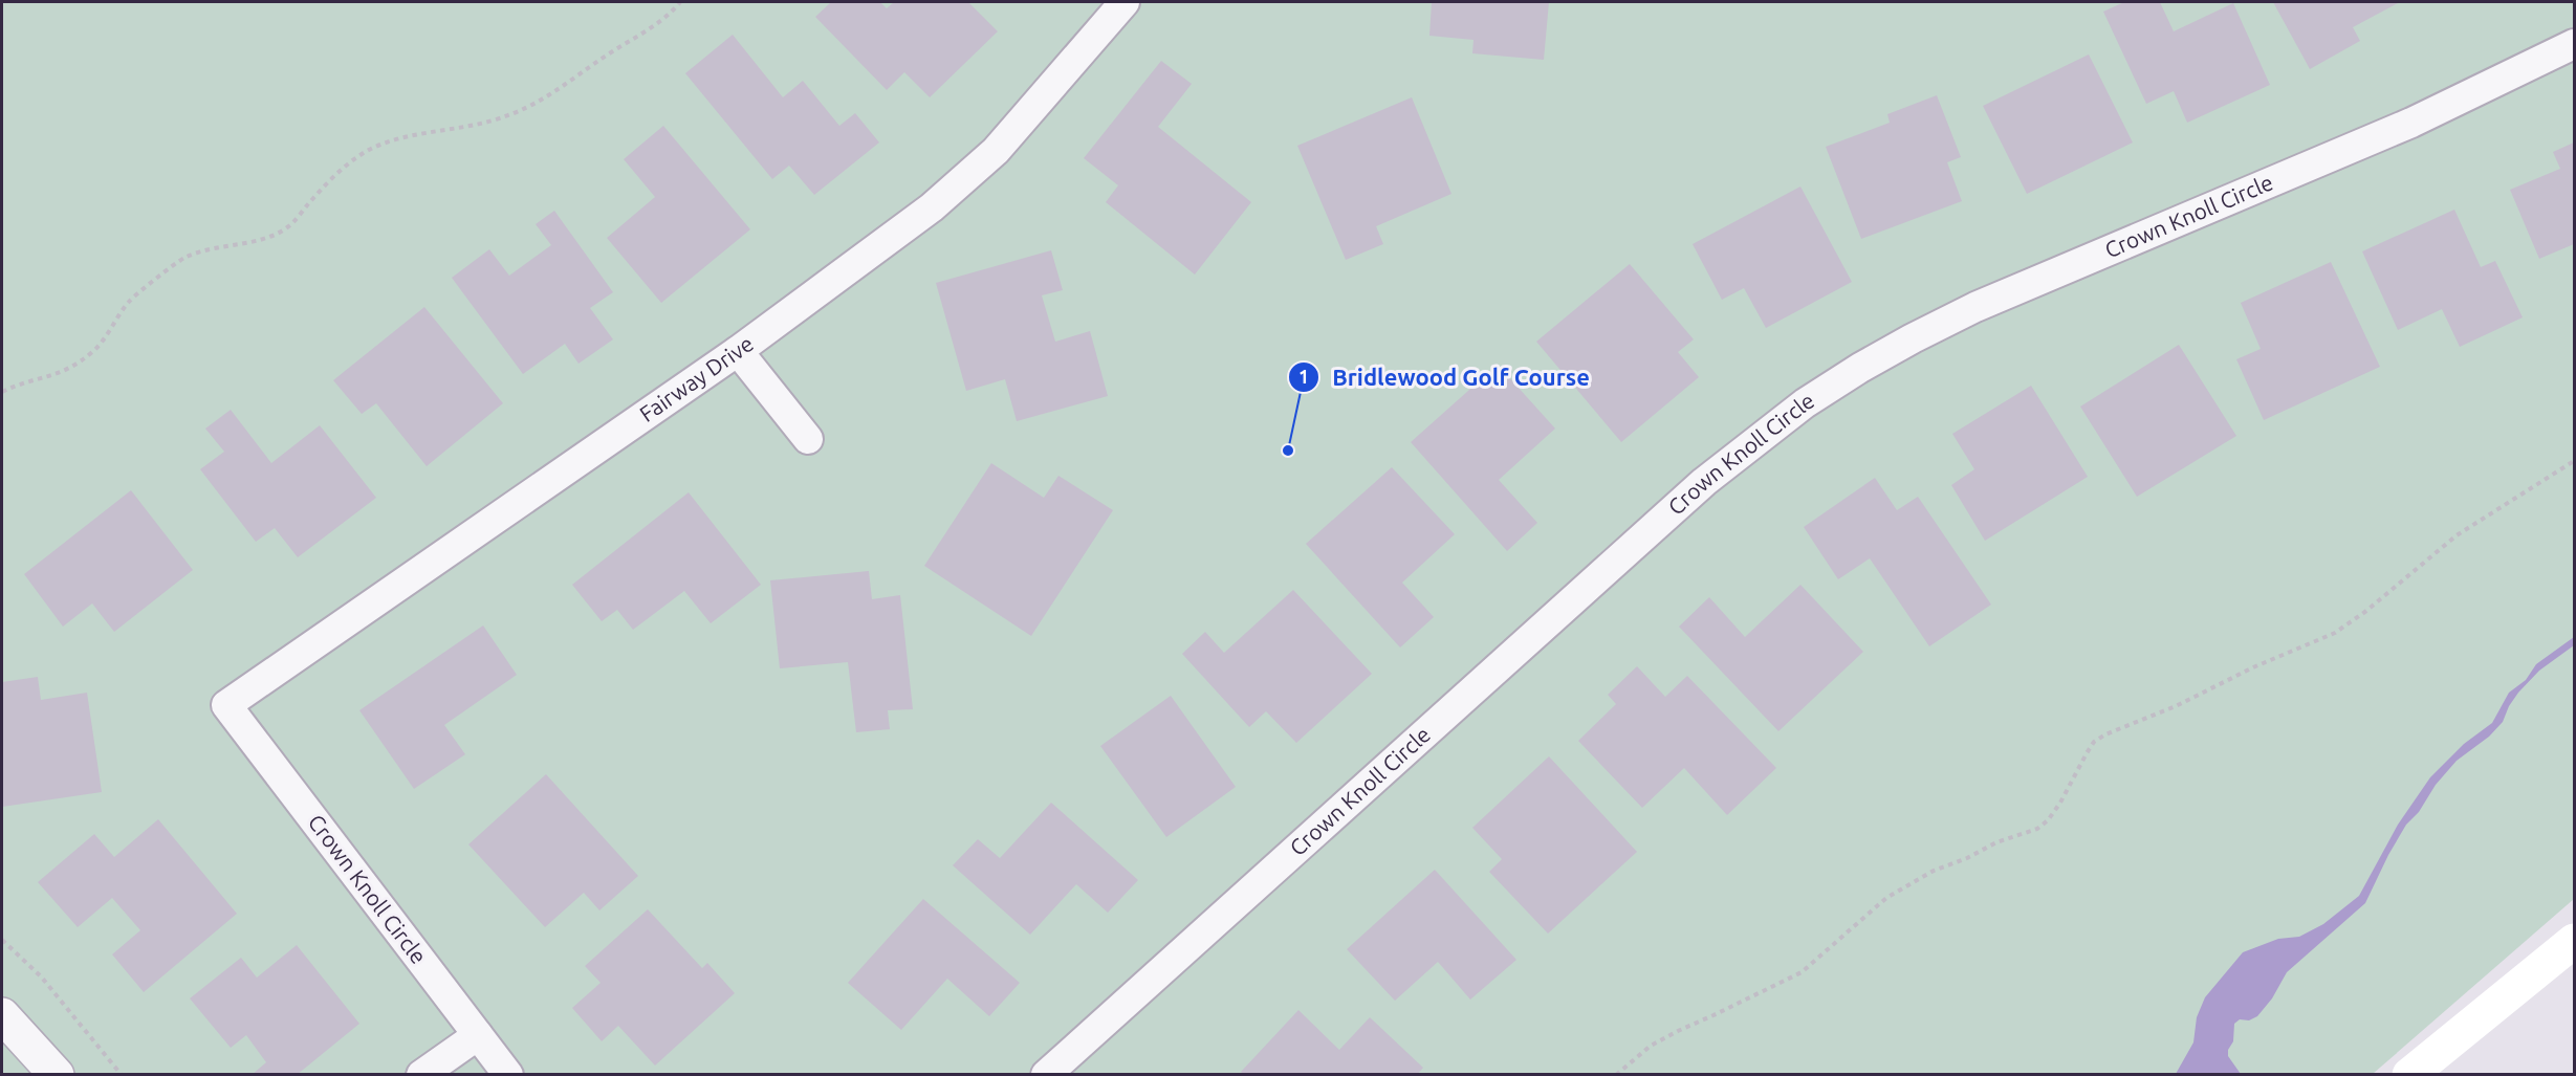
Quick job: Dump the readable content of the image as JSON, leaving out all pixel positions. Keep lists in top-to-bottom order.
{
  "streets": {
    "street": ["Crown Knoll Circle", "Fairway Drive"]
  },
  "crossings": [
    ["Crown Knoll Circle", "Fairway Drive"]
  ],
  "places": ["Bridlewood Golf Course"]
}
